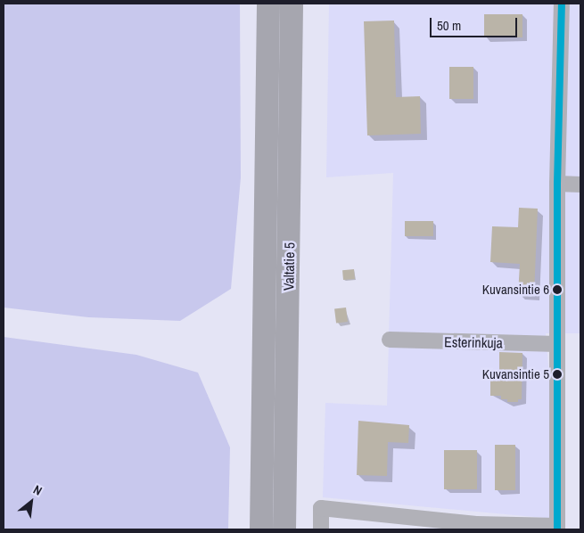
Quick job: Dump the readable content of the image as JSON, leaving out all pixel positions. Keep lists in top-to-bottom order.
{
  "streets": {
    "highway": ["Valtatie 5"],
    "street": ["Esterinkuja"]
  },
  "places": ["Kuvansintie 6", "Kuvansintie 5"],
  "scale_bar": "50 m",
  "north": "top right"
}
